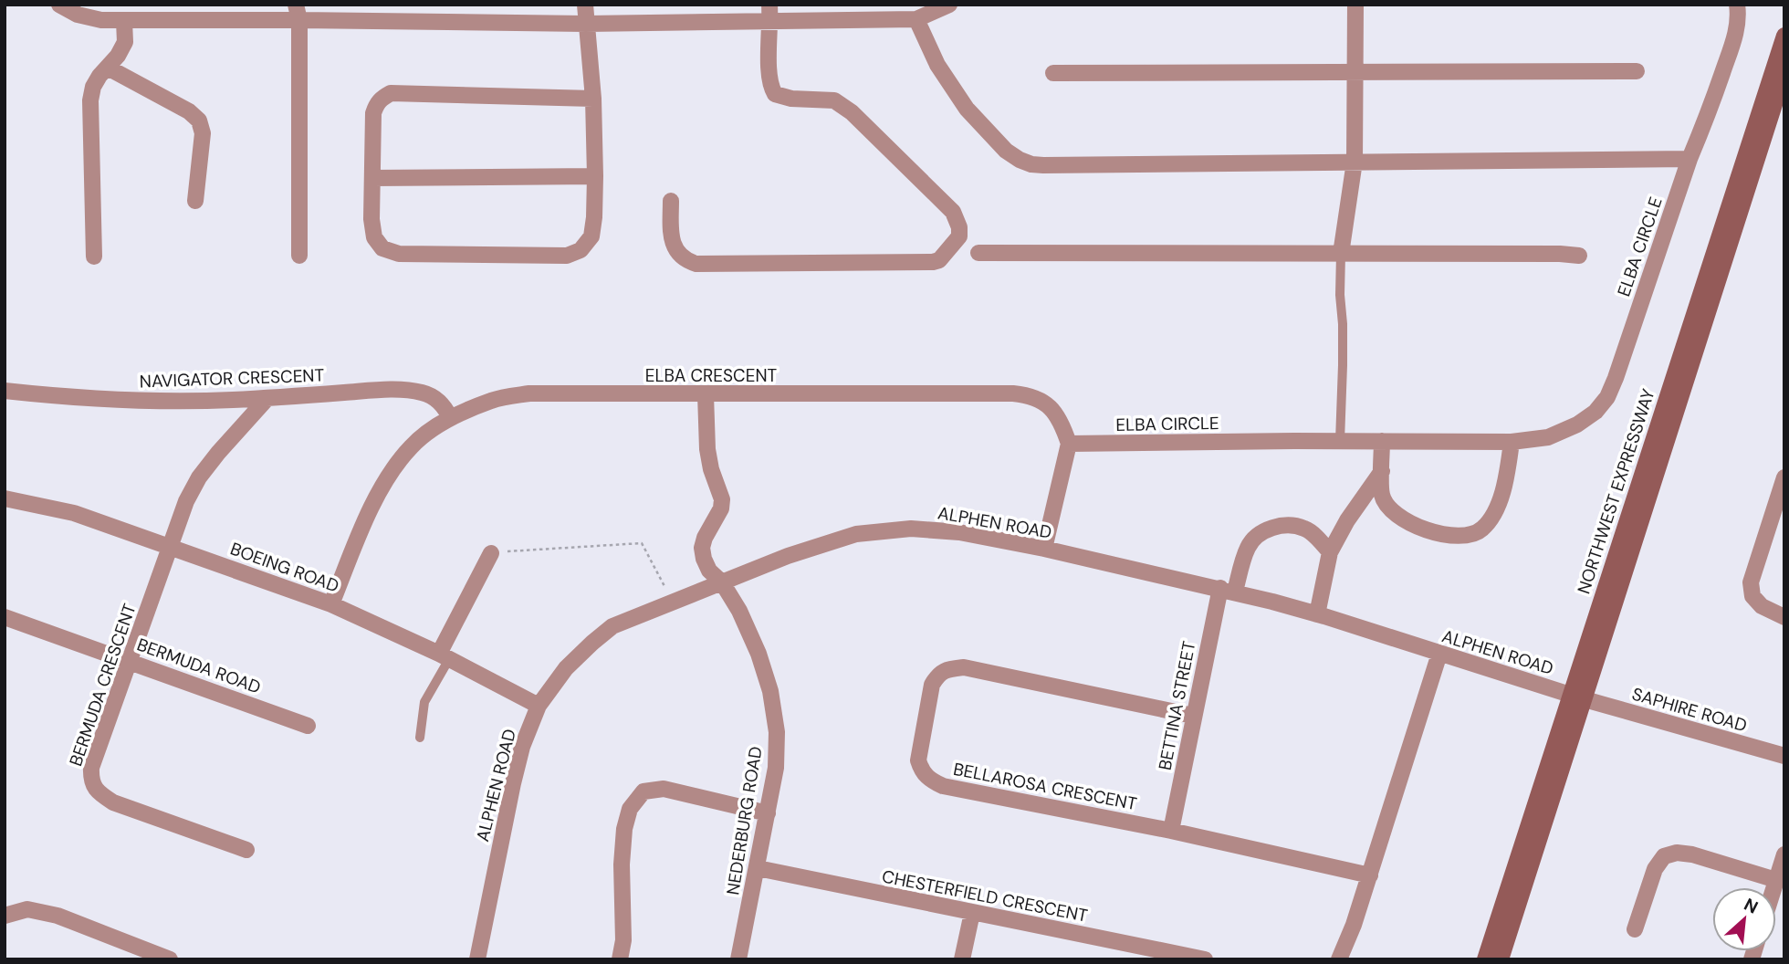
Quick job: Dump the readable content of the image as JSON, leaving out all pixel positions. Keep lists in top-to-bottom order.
{
  "streets": {
    "main road": ["NORTHWEST EXPRESSWAY"],
    "street": [
      "ELBA CIRCLE",
      "ELBA CRESCENT",
      "NAVIGATOR CRESCENT",
      "ALPHEN ROAD",
      "BOEING ROAD",
      "BERMUDA ROAD",
      "BERMUDA CRESCENT",
      "BETTINA STREET",
      "SAPHIRE ROAD",
      "BELLAROSA CRESCENT",
      "NEDERBURG ROAD",
      "CHESTERFIELD CRESCENT"
    ]
  },
  "crossings": [
    ["ELBA CIRCLE", "ELBA CRESCENT"],
    ["ELBA CRESCENT", "NAVIGATOR CRESCENT"],
    ["ELBA CRESCENT", "BOEING ROAD"],
    ["ELBA CRESCENT", "NEDERBURG ROAD"],
    ["NAVIGATOR CRESCENT", "BERMUDA CRESCENT"],
    ["NORTHWEST EXPRESSWAY", "ALPHEN ROAD"],
    ["NORTHWEST EXPRESSWAY", "SAPHIRE ROAD"],
    ["ALPHEN ROAD", "BOEING ROAD"],
    ["ALPHEN ROAD", "BETTINA STREET"],
    ["ALPHEN ROAD", "SAPHIRE ROAD"],
    ["ALPHEN ROAD", "NEDERBURG ROAD"],
    ["BOEING ROAD", "BERMUDA CRESCENT"],
    ["BERMUDA ROAD", "BERMUDA CRESCENT"],
    ["BETTINA STREET", "BELLAROSA CRESCENT"],
    ["NEDERBURG ROAD", "CHESTERFIELD CRESCENT"]
  ],
  "north": "top right"
}
